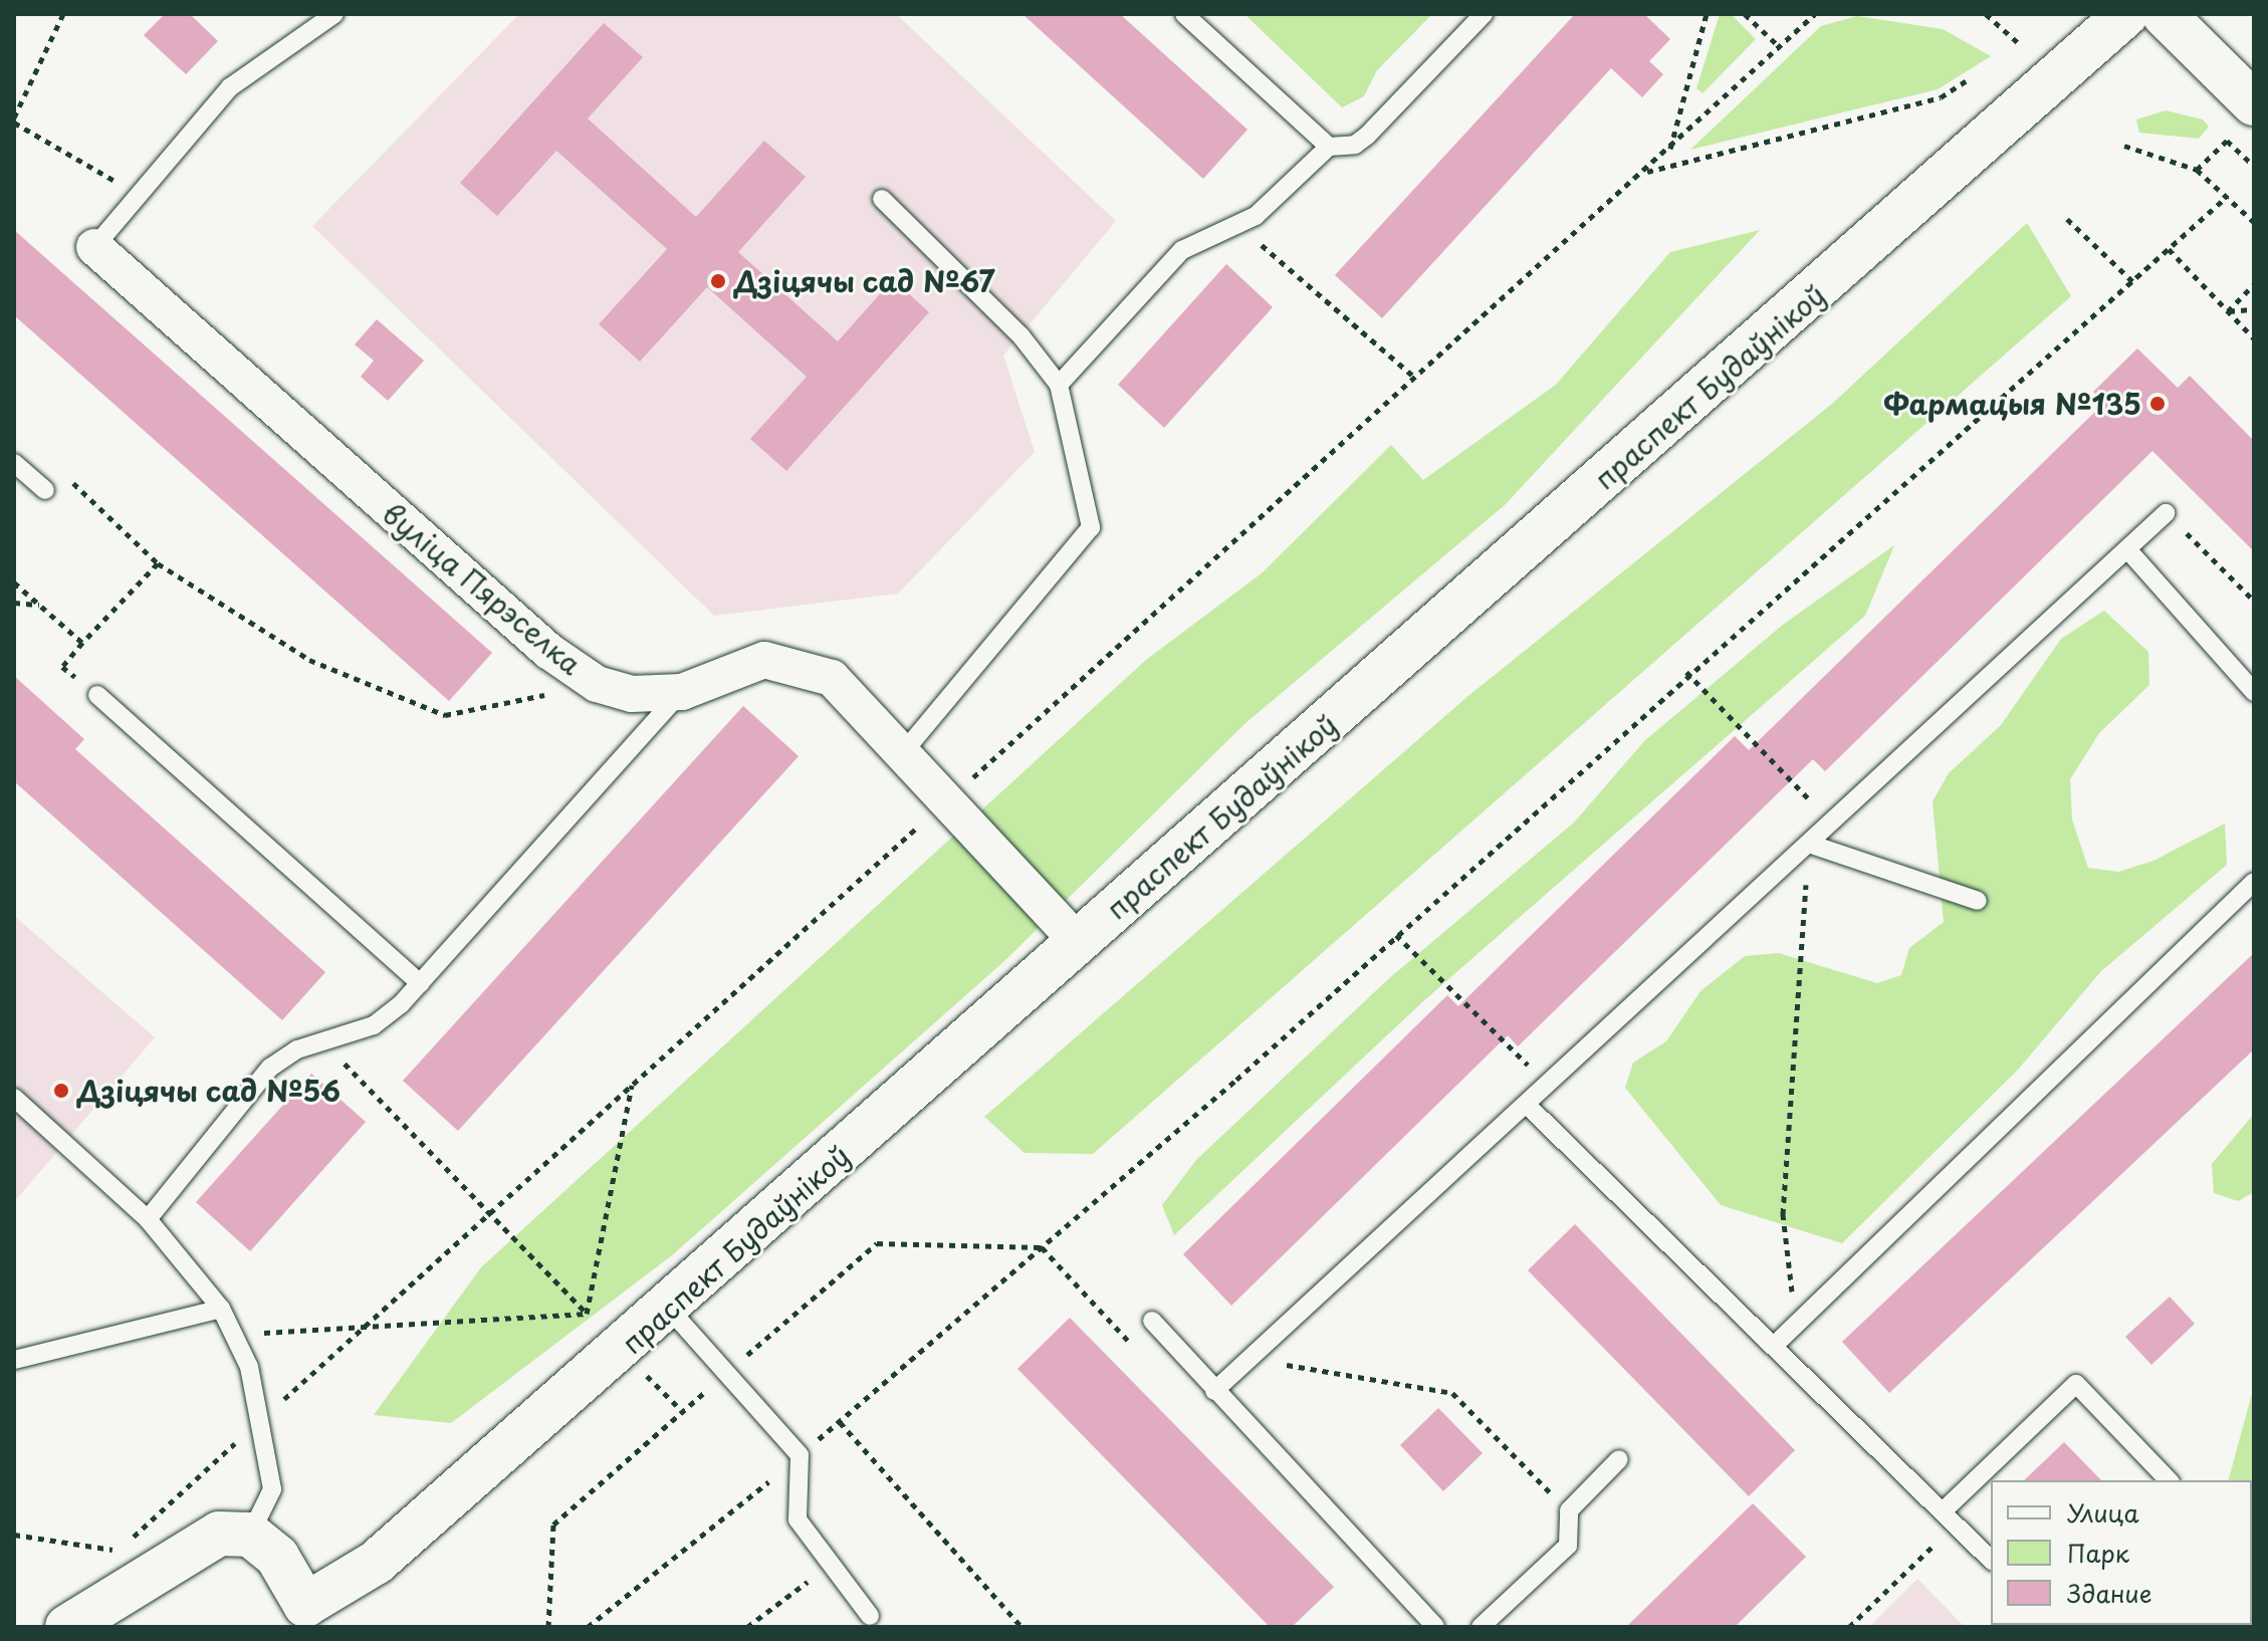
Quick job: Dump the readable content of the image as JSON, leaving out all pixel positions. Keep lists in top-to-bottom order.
{
  "streets": {
    "street": ["праспект Будаўнікоў", "вуліца Пярэселка"]
  },
  "crossings": [
    ["праспект Будаўнікоў", "вуліца Пярэселка"]
  ],
  "places": ["Дзіцячы сад №67", "Фармацыя №135", "Дзіцячы сад №56"],
  "legend": ["Улица", "Парк", "Здание"]
}
